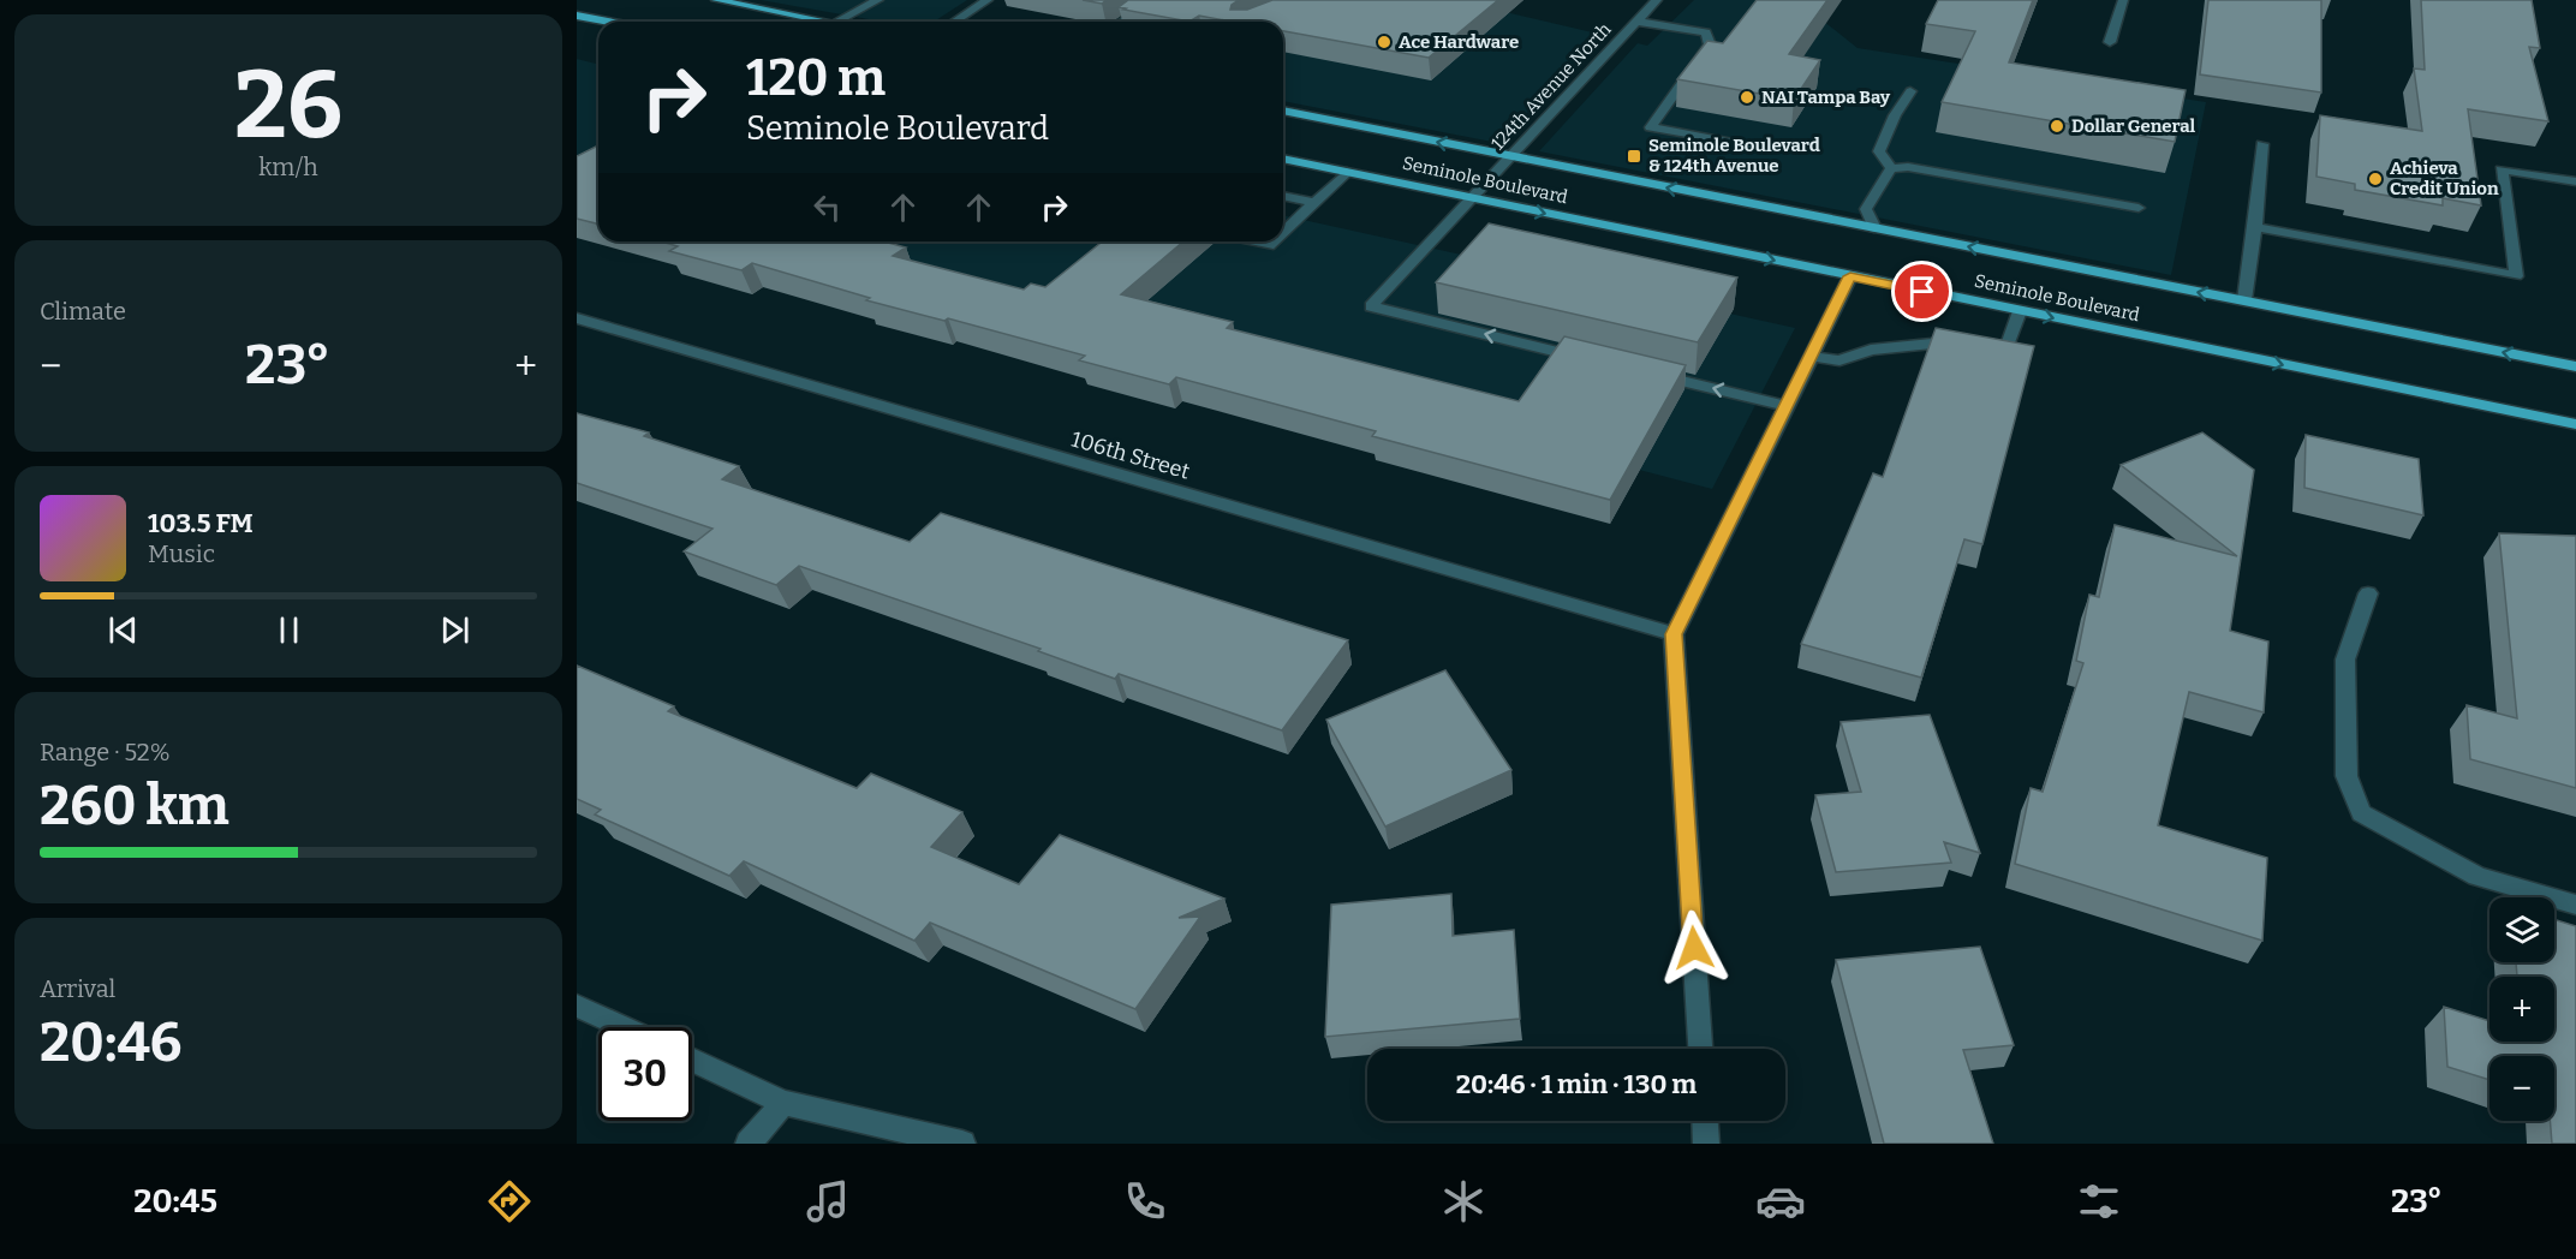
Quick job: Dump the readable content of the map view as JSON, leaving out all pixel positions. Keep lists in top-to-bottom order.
{
  "streets": {
    "main road": ["Seminole Boulevard"],
    "street": ["124th Avenue North", "106th Street"]
  },
  "crossings": [
    ["124th Avenue North", "Seminole Boulevard"]
  ],
  "places": {
    "other": [
      "Ace Hardware",
      "NAI Tampa Bay",
      "Dollar General",
      "Achieva Credit Union"
    ],
    "transit": ["Seminole Boulevard & 124th Avenue"]
  },
  "page": {
    "tile": [
      ["26", "km/h"],
      "Climate",
      ["Range · 52%", "260 km"],
      ["Arrival", "20:46"]
    ],
    "turn": ["120 m", "Seminole Boulevard"],
    "heat": ["−", "23°", "+"],
    "song": ["103.5 FM", "Music"],
    "map_buttons": ["+", "−"],
    "limit": "30",
    "trip": "20:46 · 1 min · 130 m",
    "tabs": ["20:45", "23°"]
  }
}
